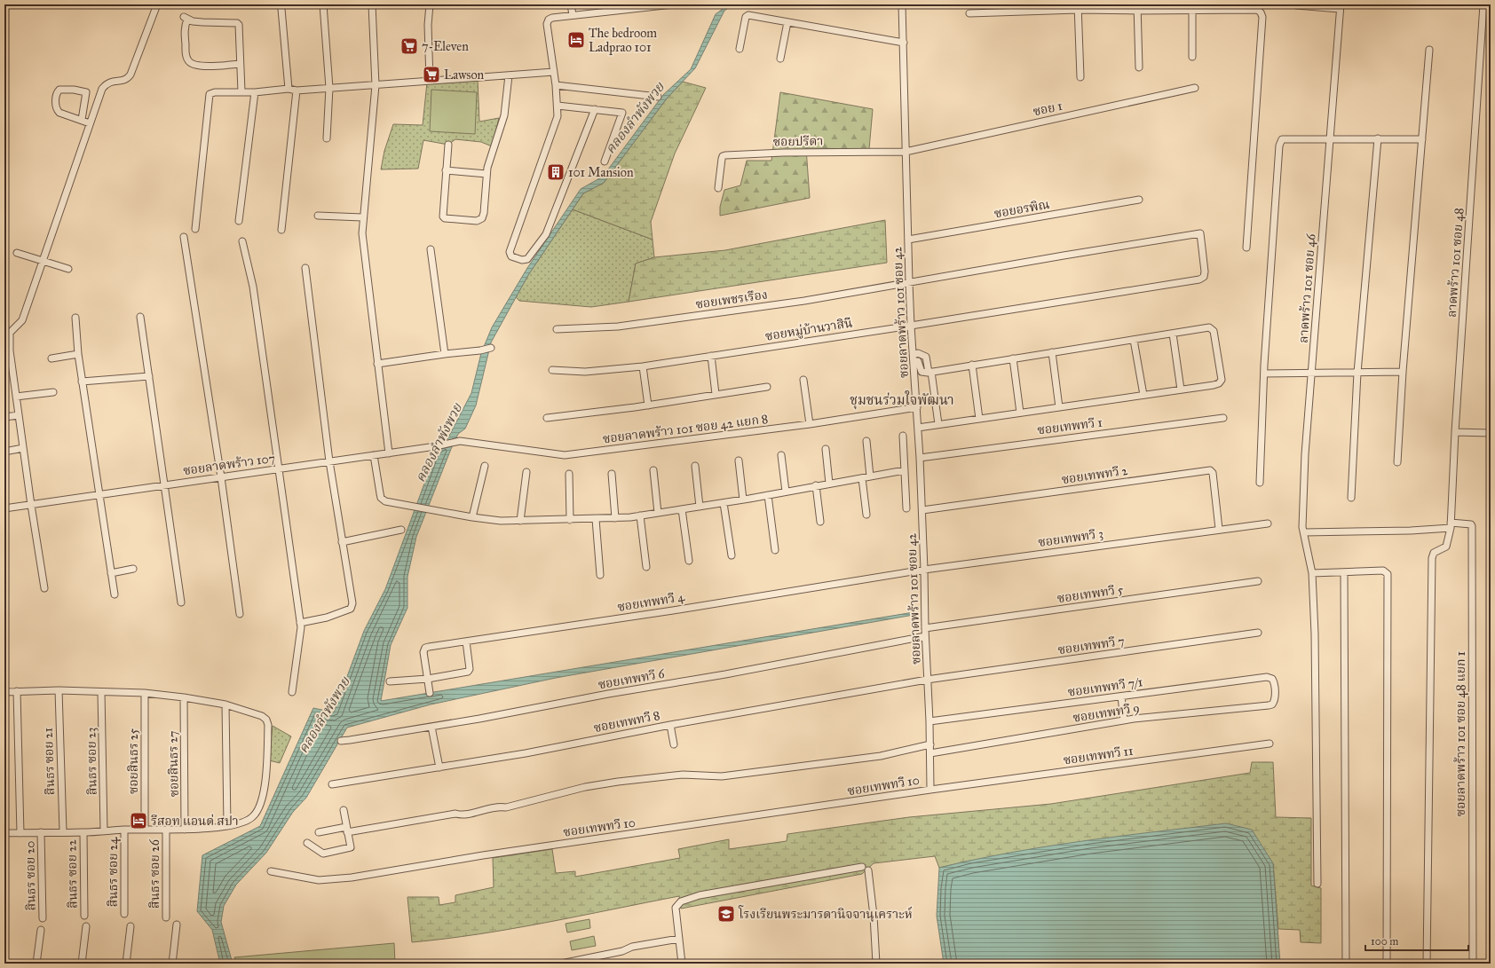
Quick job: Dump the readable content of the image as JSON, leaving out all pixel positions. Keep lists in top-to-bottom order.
{
  "streets": {
    "street": [
      "ซอย 1",
      "ซอยปรีดา",
      "ซอยอรพิณ",
      "ลาดพร้าว 101 ซอย 48",
      "ลาดพร้าว 101 ซอย 46",
      "ซอยเพชรเรือง",
      "ซอยลาดพร้าว 101 ซอย 42",
      "ซอยหมู่บ้านวาสินี",
      "ซอยเทพทวี 1",
      "ซอยลาดพร้าว 101 ซอย 42 แยก 8",
      "ซอยลาดพร้าว 107",
      "ซอยเทพทวี 2",
      "ซอยเทพทวี 3",
      "ซอยเทพทวี 5",
      "ซอยเทพทวี 4",
      "ซอยเทพทวี 7",
      "ซอยเทพทวี 6",
      "ซอยเทพทวี 7/1",
      "ซอยเทพทวี 9",
      "ซอยเทพทวี 8",
      "ซอยลาดพร้าว 101 ซอย 48 แยก 1",
      "ซอยเทพทวี 11",
      "สินธร ซอย 21",
      "สินธร ซอย 23",
      "ซอยสินธร 25",
      "ซอยสินธร 27",
      "ซอยเทพทวี 10",
      "สินธร ซอย 24",
      "สินธร ซอย 22",
      "สินธร ซอย 26",
      "สินธร ซอย 20"
    ]
  },
  "crossings": [
    ["ซอย 1", "ซอยปรีดา"],
    ["ซอย 1", "ซอยลาดพร้าว 101 ซอย 42"],
    ["ซอยปรีดา", "ซอยลาดพร้าว 101 ซอย 42"],
    ["ซอยอรพิณ", "ซอยลาดพร้าว 101 ซอย 42"],
    ["ลาดพร้าว 101 ซอย 48", "ซอยลาดพร้าว 101 ซอย 48 แยก 1"],
    ["ซอยเพชรเรือง", "ซอยลาดพร้าว 101 ซอย 42"],
    ["ซอยเพชรเรือง", "ซอยหมู่บ้านวาสินี"],
    ["ซอยลาดพร้าว 101 ซอย 42", "ซอยหมู่บ้านวาสินี"],
    ["ซอยลาดพร้าว 101 ซอย 42", "ซอยเทพทวี 1"],
    ["ซอยลาดพร้าว 101 ซอย 42", "ซอยลาดพร้าว 101 ซอย 42 แยก 8"],
    ["ซอยลาดพร้าว 101 ซอย 42", "ซอยเทพทวี 2"],
    ["ซอยลาดพร้าว 101 ซอย 42", "ซอยเทพทวี 3"],
    ["ซอยลาดพร้าว 101 ซอย 42", "ซอยเทพทวี 5"],
    ["ซอยลาดพร้าว 101 ซอย 42", "ซอยเทพทวี 4"],
    ["ซอยลาดพร้าว 101 ซอย 42", "ซอยเทพทวี 7"],
    ["ซอยลาดพร้าว 101 ซอย 42", "ซอยเทพทวี 6"],
    ["ซอยลาดพร้าว 101 ซอย 42", "ซอยเทพทวี 7/1"],
    ["ซอยลาดพร้าว 101 ซอย 42", "ซอยเทพทวี 9"],
    ["ซอยลาดพร้าว 101 ซอย 42", "ซอยเทพทวี 8"],
    ["ซอยลาดพร้าว 101 ซอย 42", "ซอยเทพทวี 11"],
    ["ซอยลาดพร้าว 101 ซอย 42", "ซอยเทพทวี 10"],
    ["ซอยลาดพร้าว 101 ซอย 42 แยก 8", "ซอยลาดพร้าว 107"],
    ["ซอยเทพทวี 2", "ซอยเทพทวี 3"],
    ["ซอยเทพทวี 3", "ซอยเทพทวี 4"],
    ["ซอยเทพทวี 7", "ซอยเทพทวี 8"],
    ["ซอยเทพทวี 7/1", "ซอยเทพทวี 9"],
    ["ซอยเทพทวี 11", "ซอยเทพทวี 10"]
  ],
  "districts": ["ชุมชนร่วมใจพัฒนา"],
  "water": ["คลองลำพังพวย"],
  "places": {
    "hotel": ["The bedroom Ladprao 101", "รีสอท แอนด่ สปา"],
    "supermarket": ["7-Eleven", "Lawson"],
    "building": ["101 Mansion"],
    "school or university": ["โรงเรียนพระมารดานิจจานุเคราะห์"]
  },
  "scale_bar": "100 m"
}
